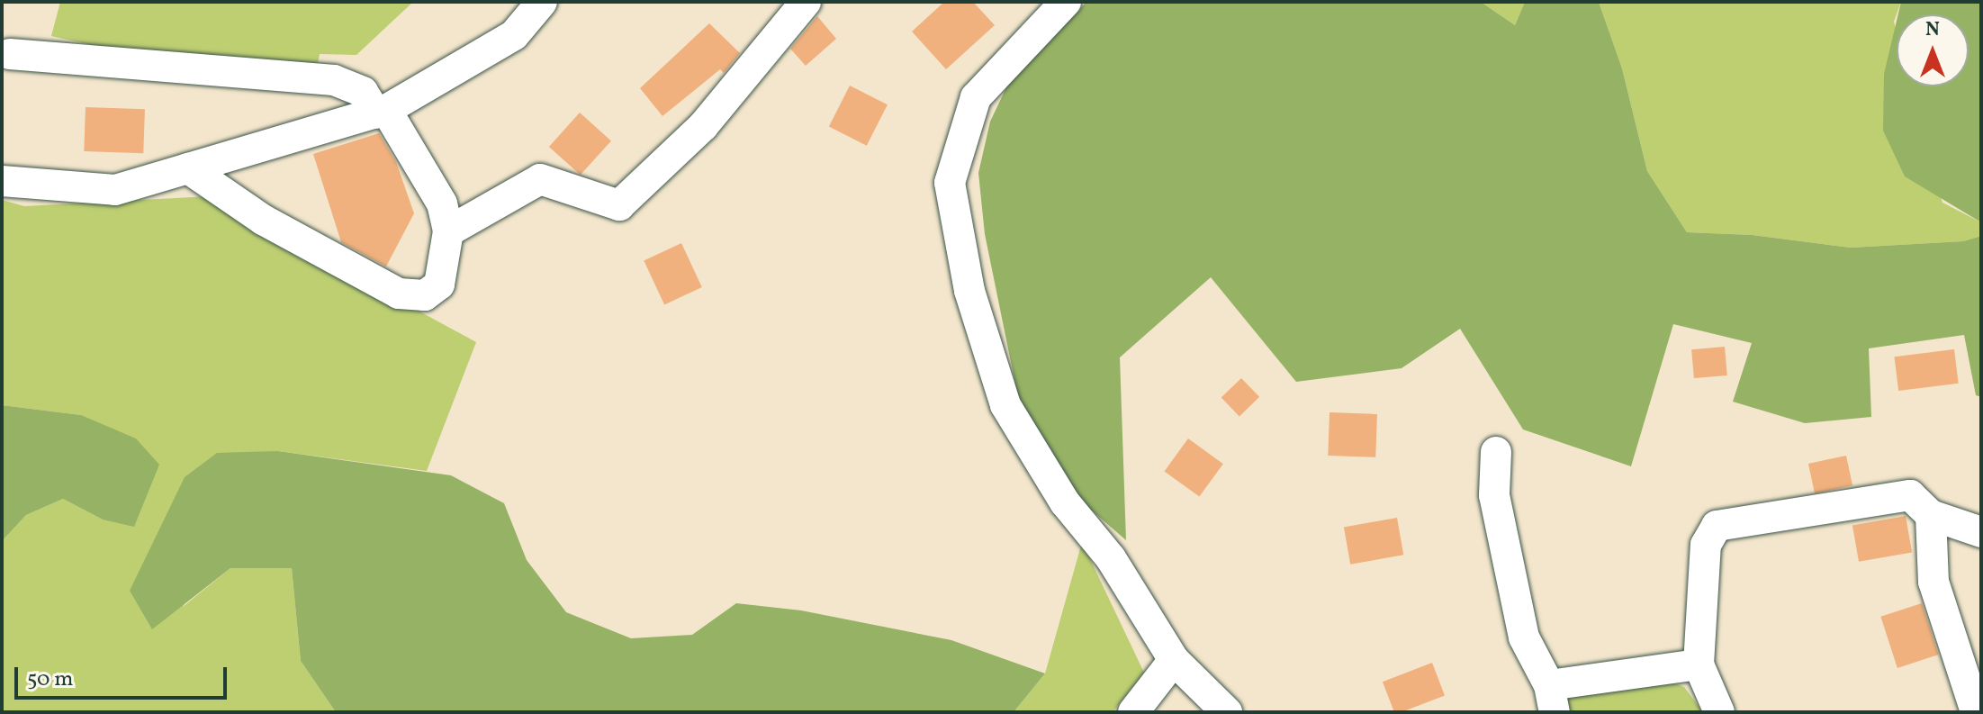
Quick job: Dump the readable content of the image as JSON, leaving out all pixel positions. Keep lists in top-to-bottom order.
{
  "scale_bar": "50 m",
  "north": "top"
}
